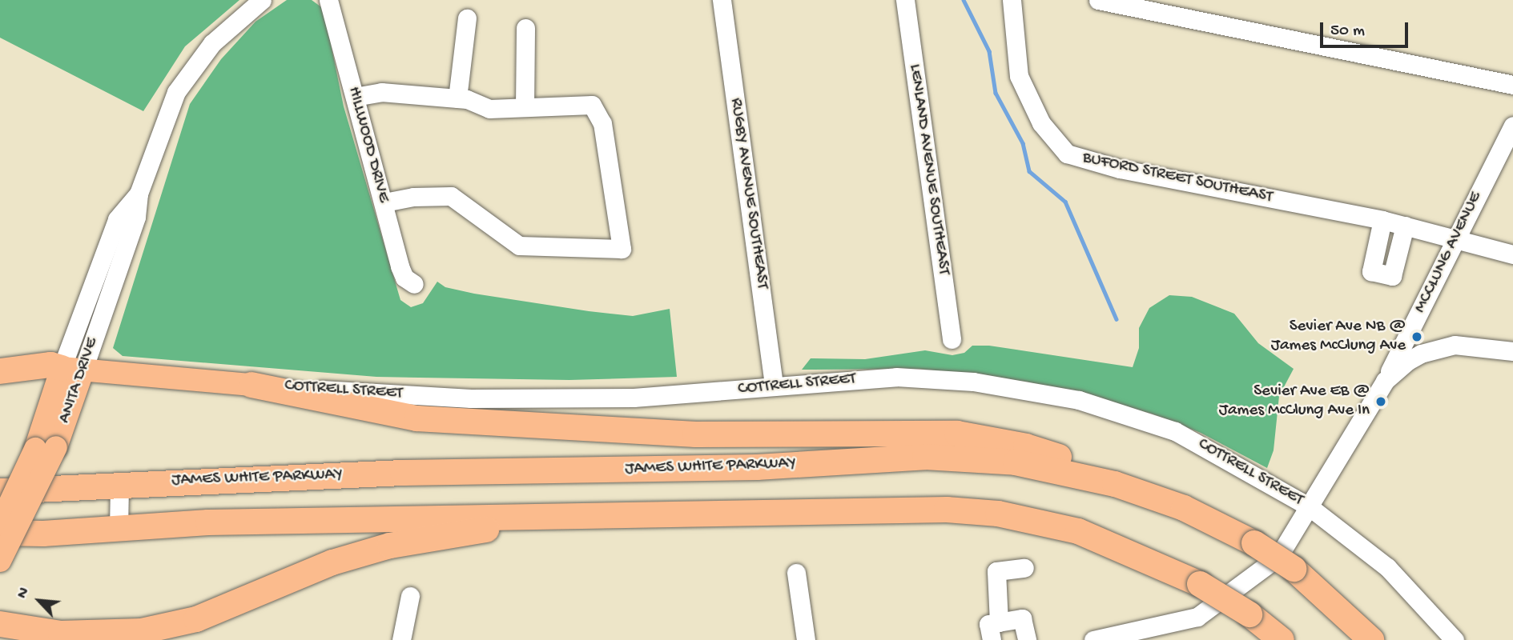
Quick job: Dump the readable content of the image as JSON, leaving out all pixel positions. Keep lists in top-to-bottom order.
{
  "streets": {
    "highway": ["JAMES WHITE PARKWAY"],
    "main road": ["ANITA DRIVE", "COTTRELL STREET"],
    "street": [
      "HILLWOOD DRIVE",
      "LENLAND AVENUE SOUTHEAST",
      "BUFORD STREET SOUTHEAST",
      "RUGBY AVENUE SOUTHEAST",
      "MCCLUNG AVENUE"
    ]
  },
  "crossings": [
    ["BUFORD STREET SOUTHEAST", "MCCLUNG AVENUE"],
    ["RUGBY AVENUE SOUTHEAST", "COTTRELL STREET"],
    ["ANITA DRIVE", "COTTRELL STREET"]
  ],
  "places": ["Sevier Ave NB @ James McClung Ave", "Sevier Ave EB @ James McClung Ave In"],
  "scale_bar": "50 m",
  "north": "top left"
}
